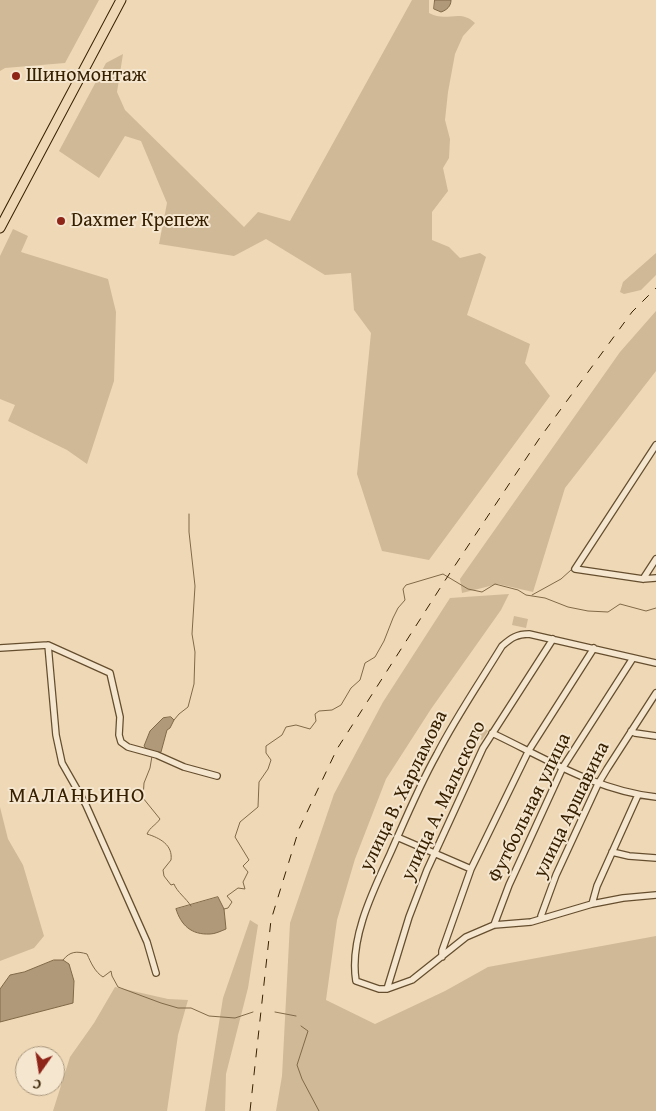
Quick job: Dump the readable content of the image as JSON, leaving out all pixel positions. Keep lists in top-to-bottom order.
{
  "streets": {
    "street": [
      "улица В. Харламова",
      "улица А. Мальского",
      "Футбольная улица",
      "улица Аршавина"
    ]
  },
  "crossings": [
    ["улица В. Харламова", "улица А. Мальского"],
    ["улица В. Харламова", "Футбольная улица"]
  ],
  "districts": ["МАЛАНЬИНО"],
  "places": ["Шиномонтаж", "Daxmer Крепеж"],
  "north": "bottom"
}
